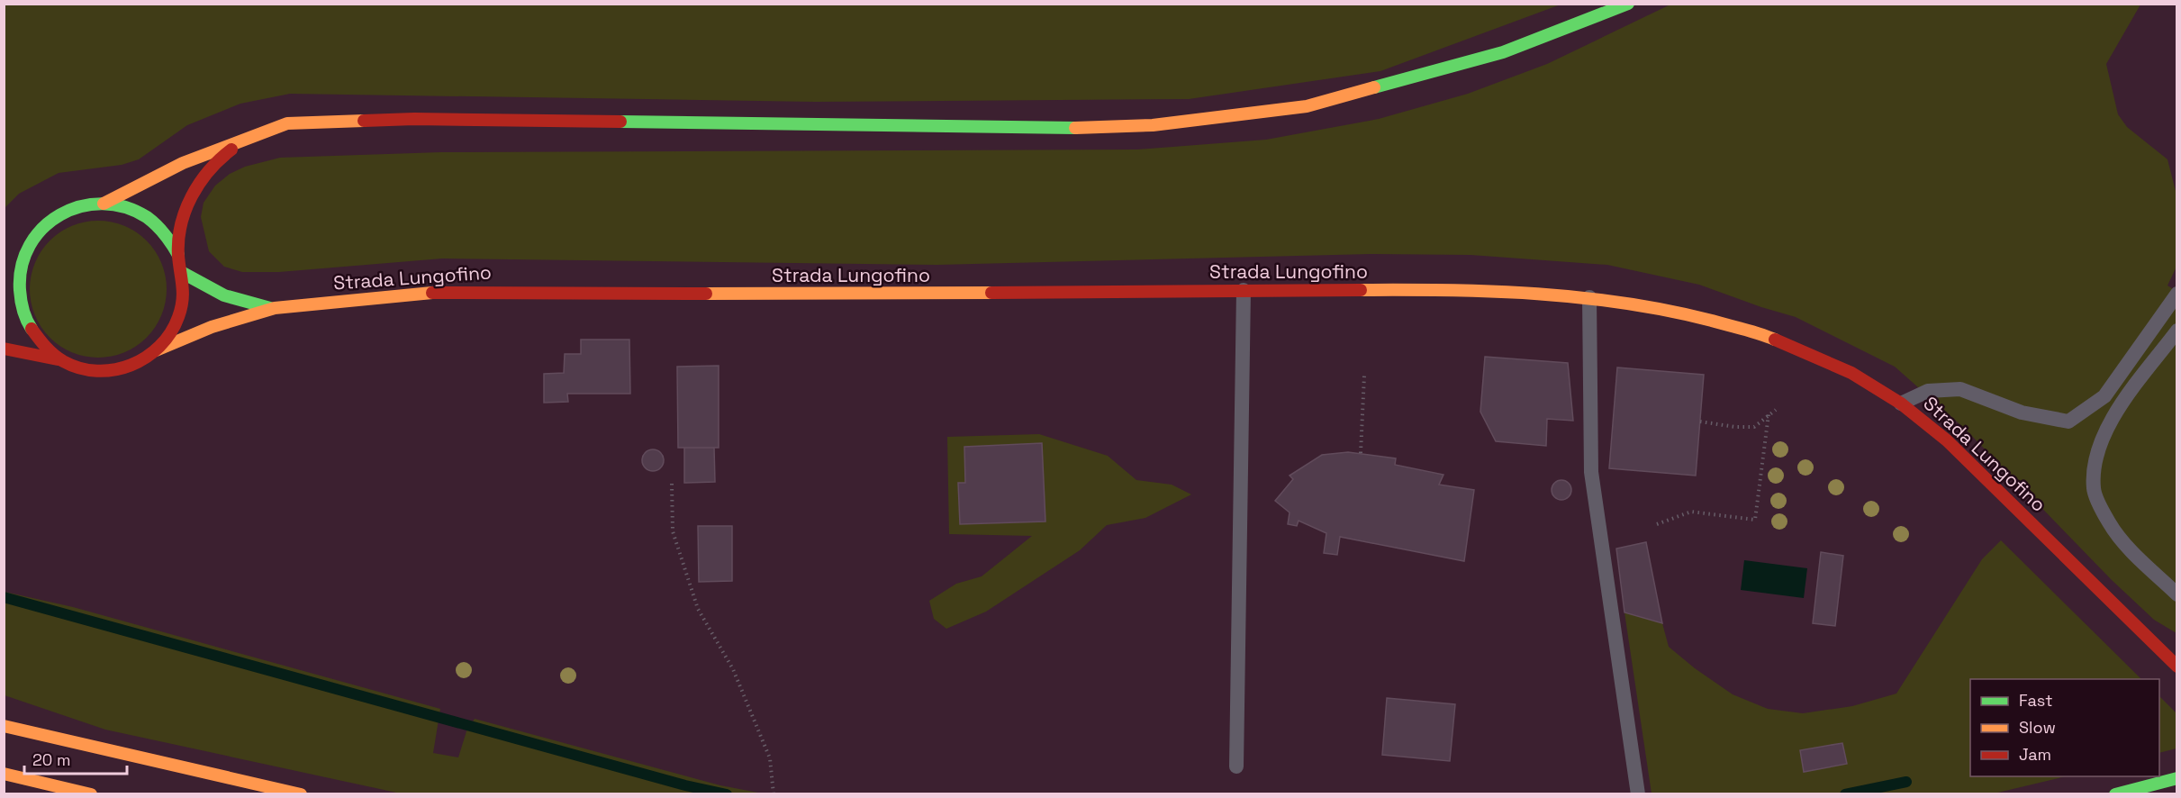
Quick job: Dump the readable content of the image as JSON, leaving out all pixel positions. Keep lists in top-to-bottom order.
{
  "streets": {
    "main road": ["Strada Lungofino"]
  },
  "legend": ["Fast", "Slow", "Jam"],
  "scale_bar": "20 m"
}
